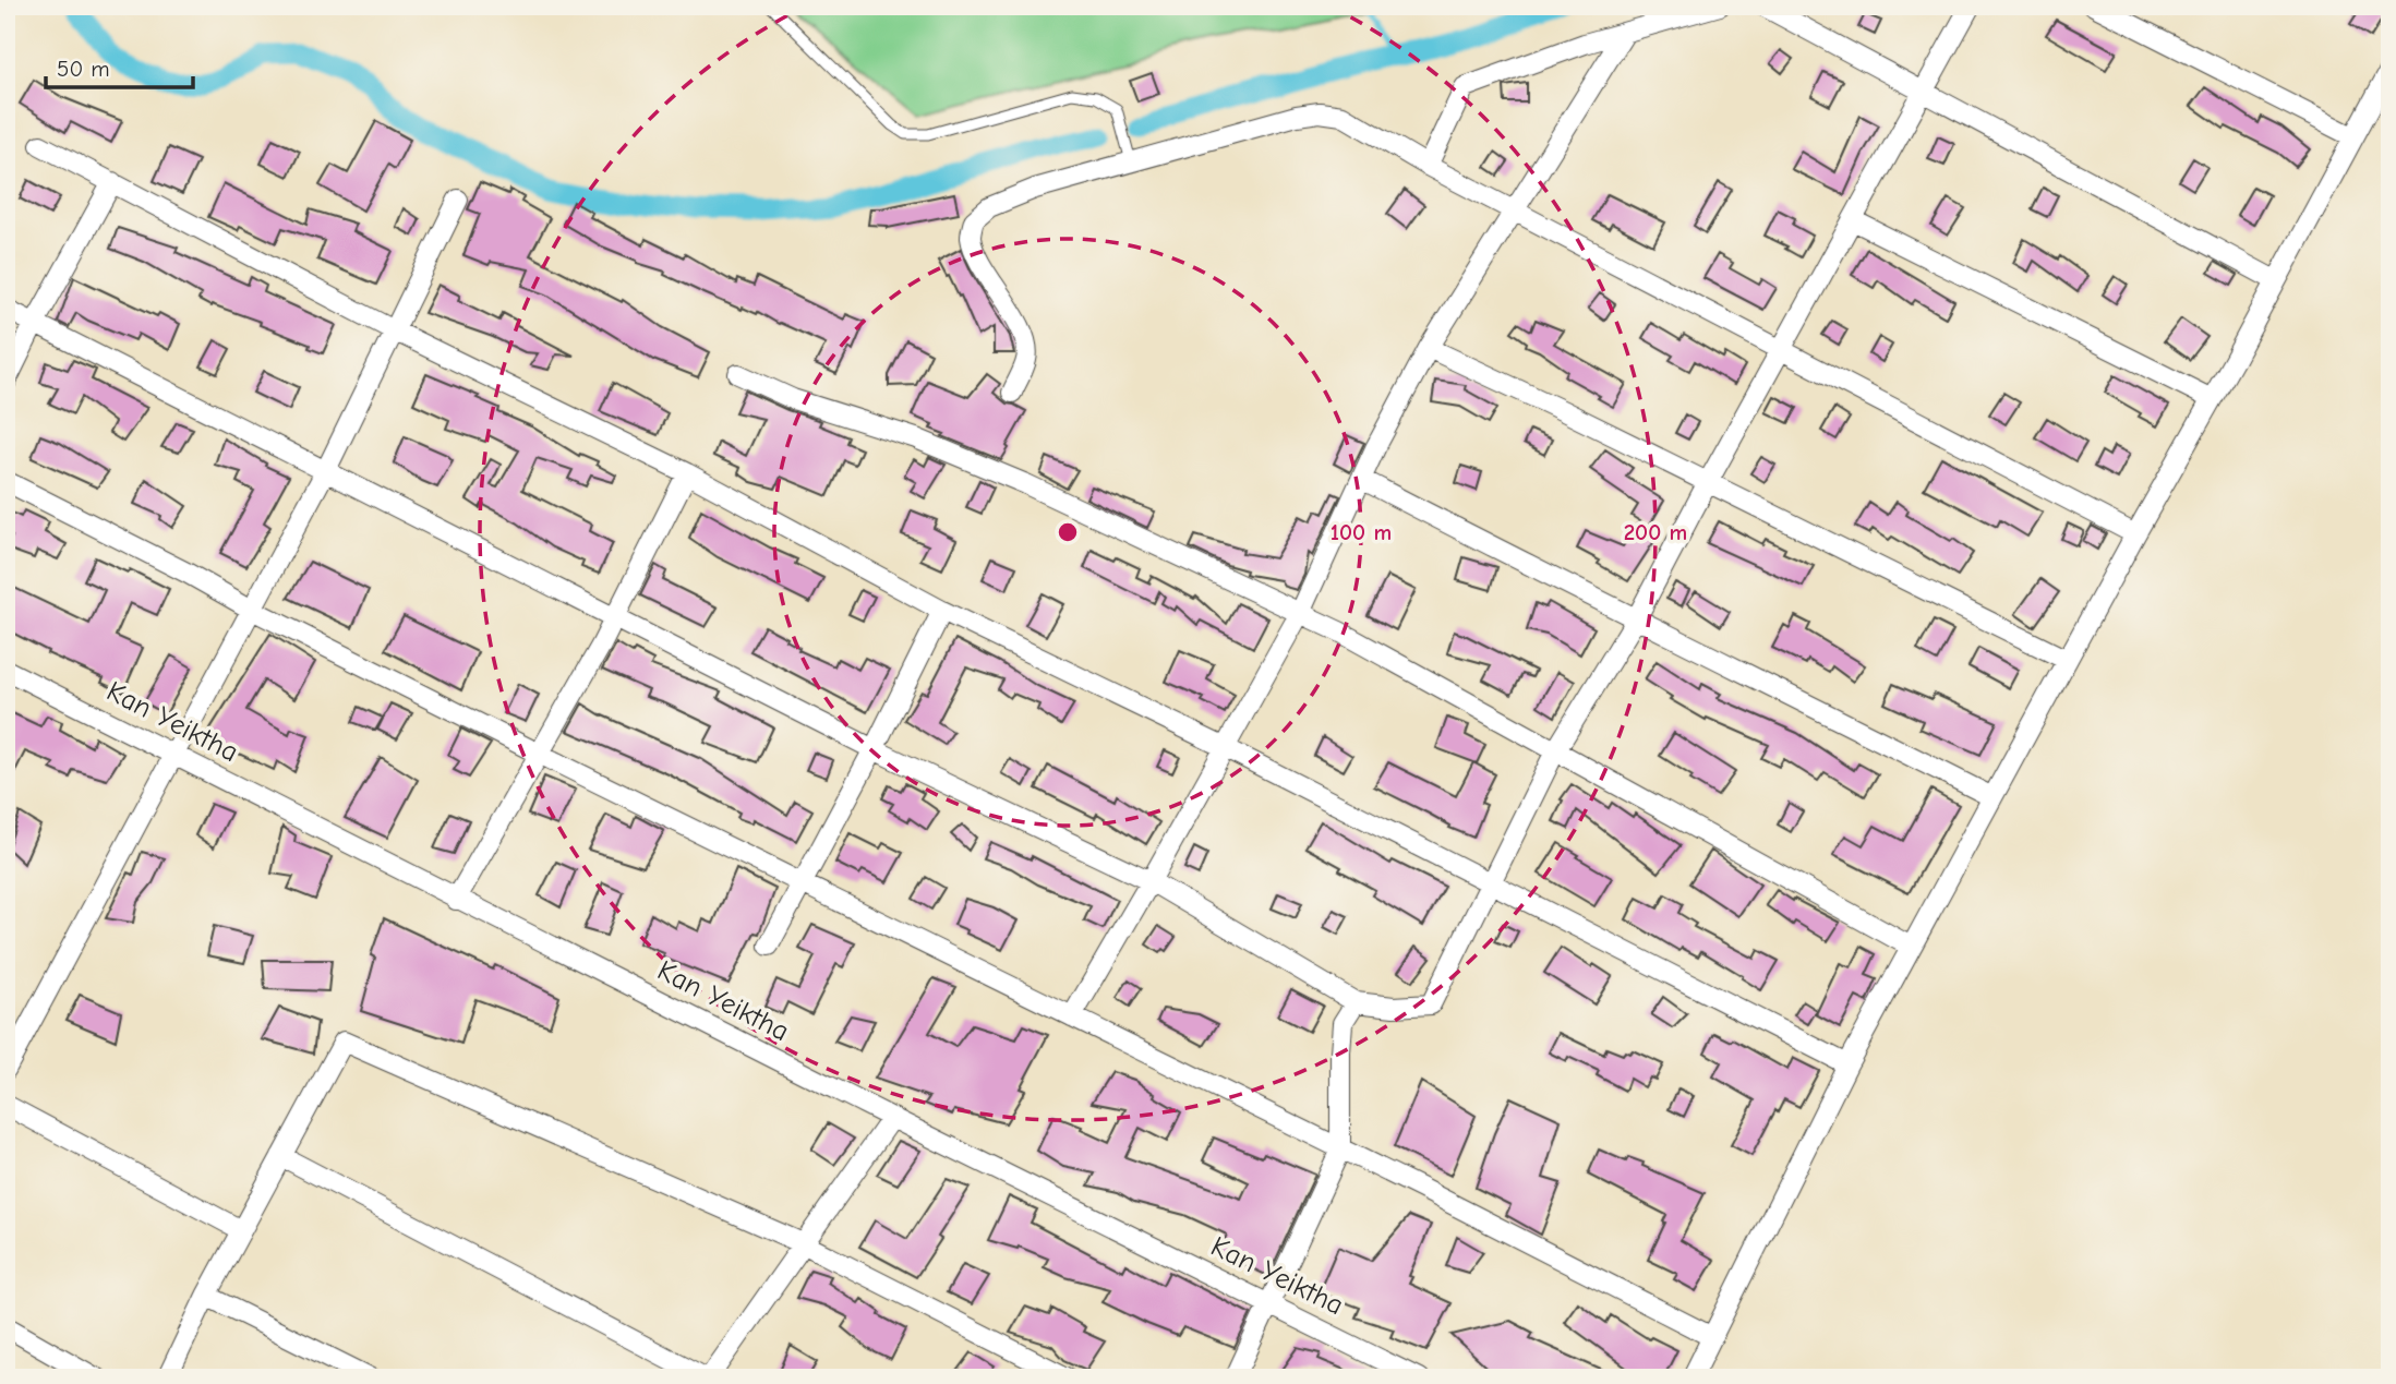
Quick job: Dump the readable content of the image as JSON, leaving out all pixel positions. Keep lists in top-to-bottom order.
{
  "streets": {
    "street": ["Kan Yeiktha"]
  },
  "scale_bar": "50 m",
  "rings": ["100 m", "200 m"]
}
